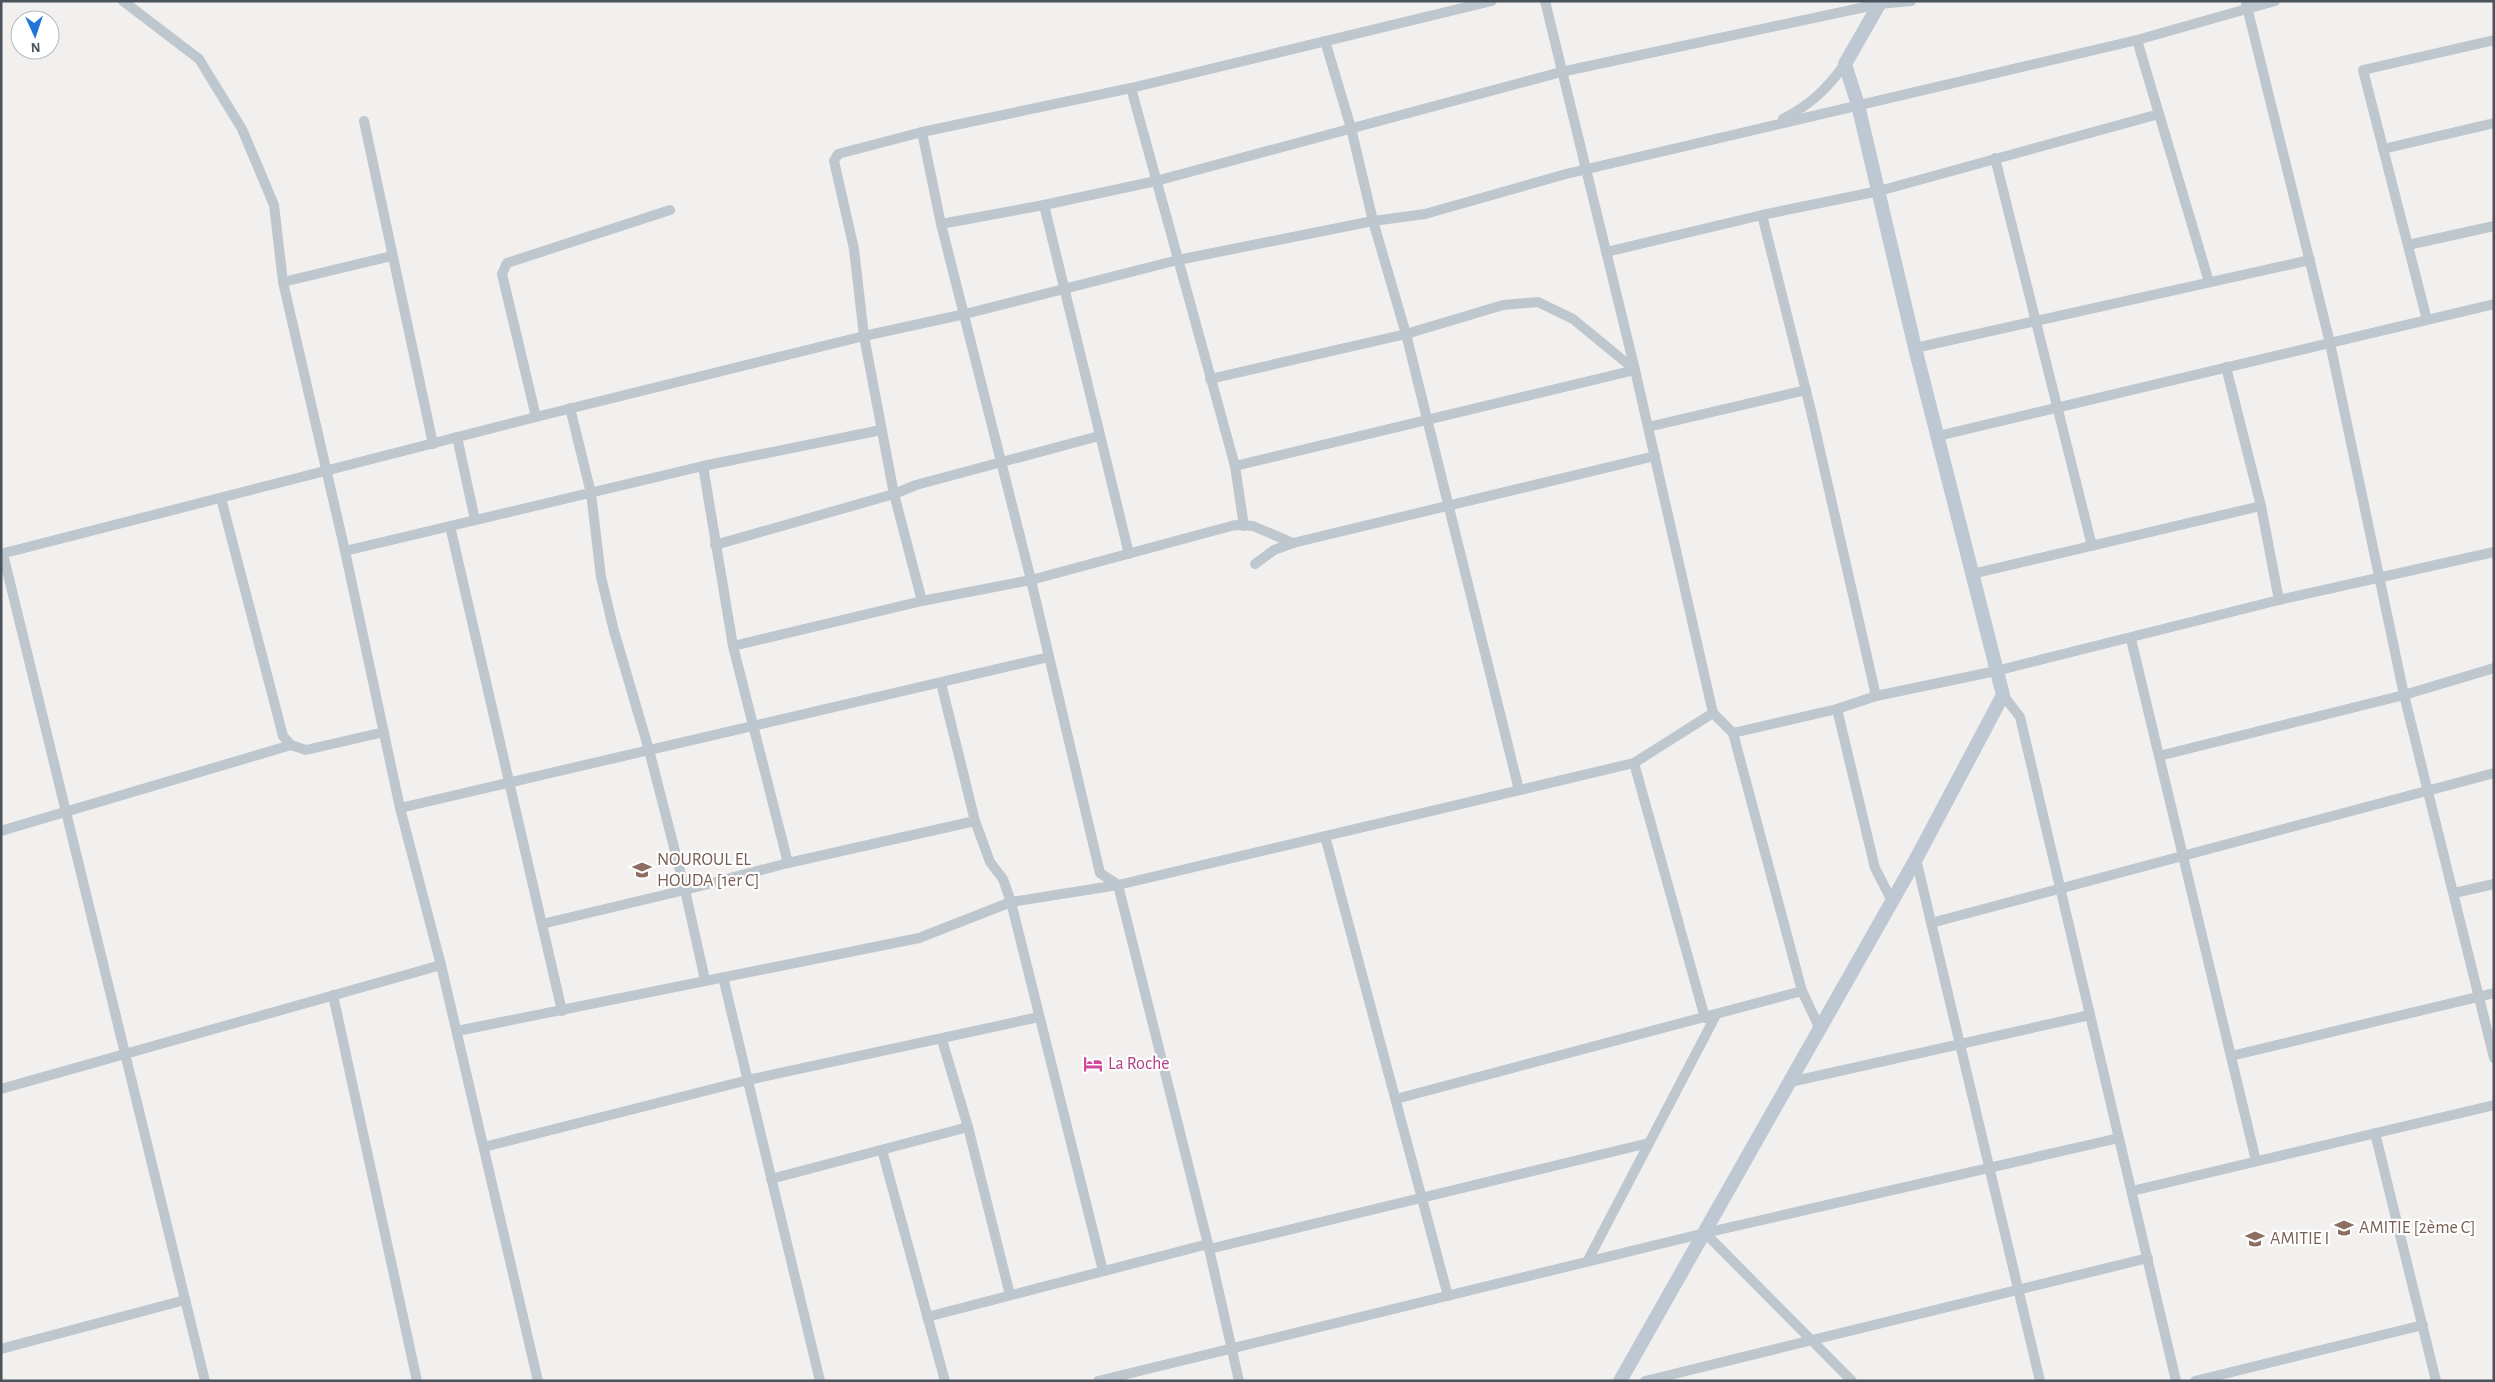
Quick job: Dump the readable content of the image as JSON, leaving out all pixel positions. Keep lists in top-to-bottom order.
{
  "places": {
    "school or university": ["NOUROUL EL HOUDA [1er C]", "AMITIE [2ème C]", "AMITIE I"],
    "hotel": ["La Roche"]
  },
  "north": "bottom"
}
